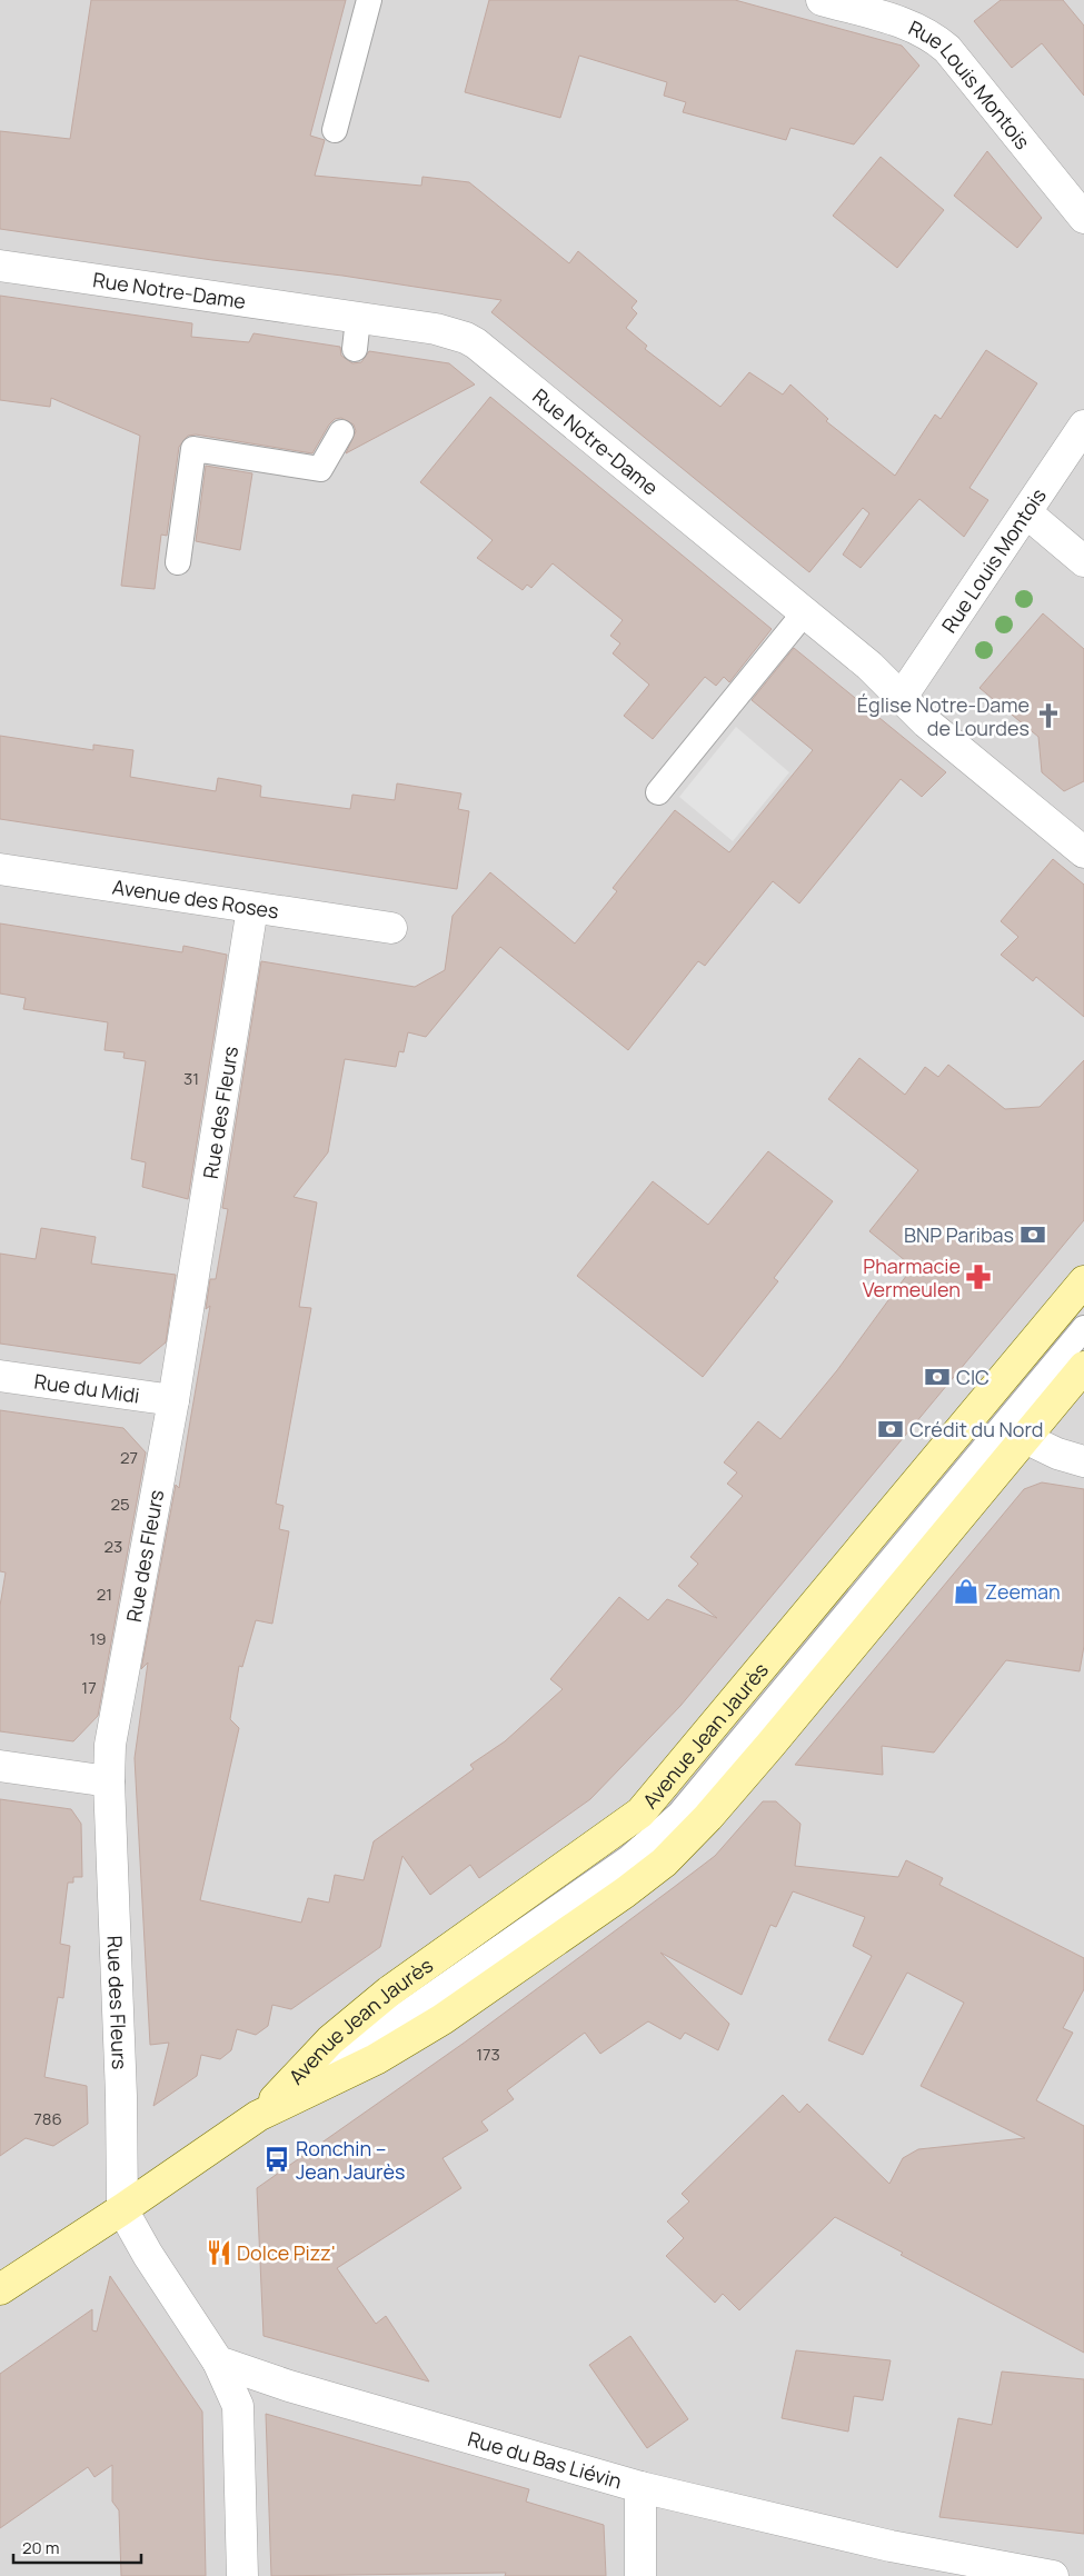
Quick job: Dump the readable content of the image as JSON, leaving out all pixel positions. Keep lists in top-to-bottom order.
{
  "streets": {
    "main road": ["Avenue Jean Jaurès"],
    "street": [
      "Rue Louis Montois",
      "Rue Notre-Dame",
      "Avenue des Roses",
      "Rue des Fleurs",
      "Rue du Midi",
      "Rue du Bas Liévin"
    ]
  },
  "crossings": [
    ["Rue Louis Montois", "Rue Notre-Dame"],
    ["Avenue des Roses", "Rue des Fleurs"],
    ["Rue des Fleurs", "Rue du Midi"],
    ["Rue des Fleurs", "Avenue Jean Jaurès"]
  ],
  "places": {
    "church": ["Église Notre-Dame de Lourdes"],
    "bank": ["BNP Paribas", "CIC", "Crédit du Nord"],
    "pharmacy": ["Pharmacie Vermeulen"],
    "shop": ["Zeeman"],
    "bus stop": ["Ronchin – Jean Jaurès"],
    "restaurant": ["Dolce Pizz'"]
  },
  "house_numbers": [
    "31",
    "27",
    "25",
    "23",
    "21",
    "19",
    "17",
    "173",
    "786"
  ],
  "scale_bar": "20 m"
}
